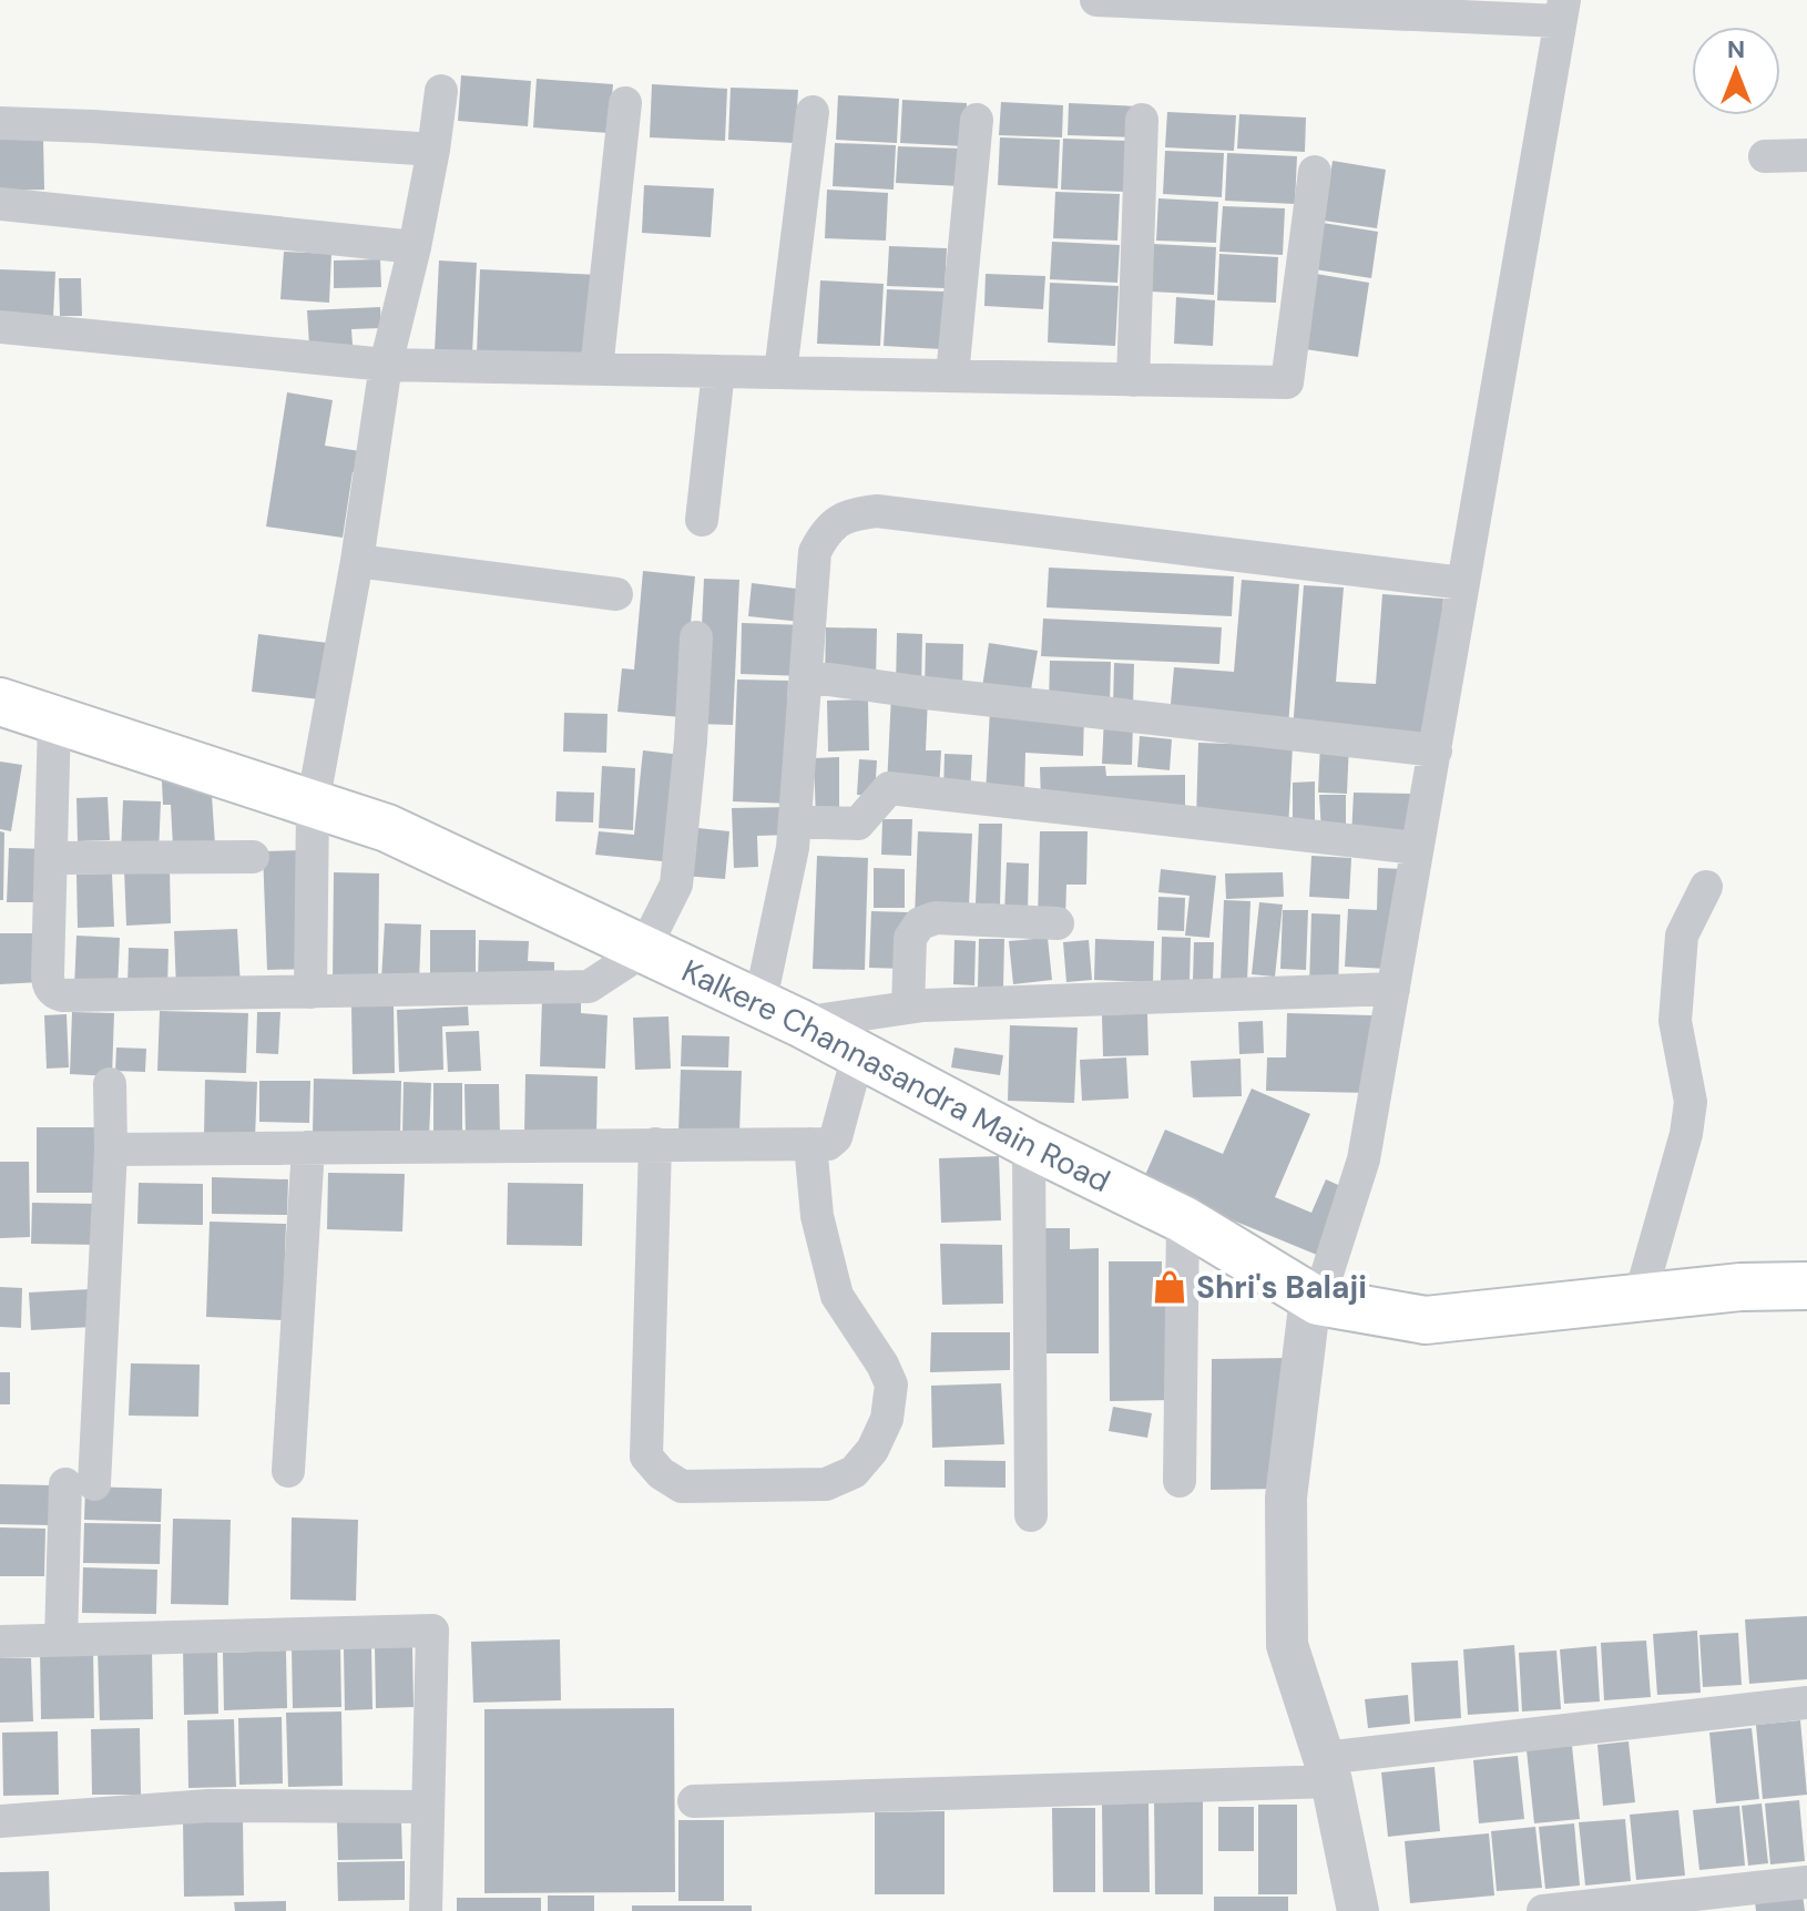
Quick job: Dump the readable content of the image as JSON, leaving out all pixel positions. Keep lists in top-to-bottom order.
{
  "streets": {
    "main road": ["Kalkere Channasandra Main Road"]
  },
  "places": {
    "shop": ["Shri's Balaji"]
  },
  "north": "top"
}
